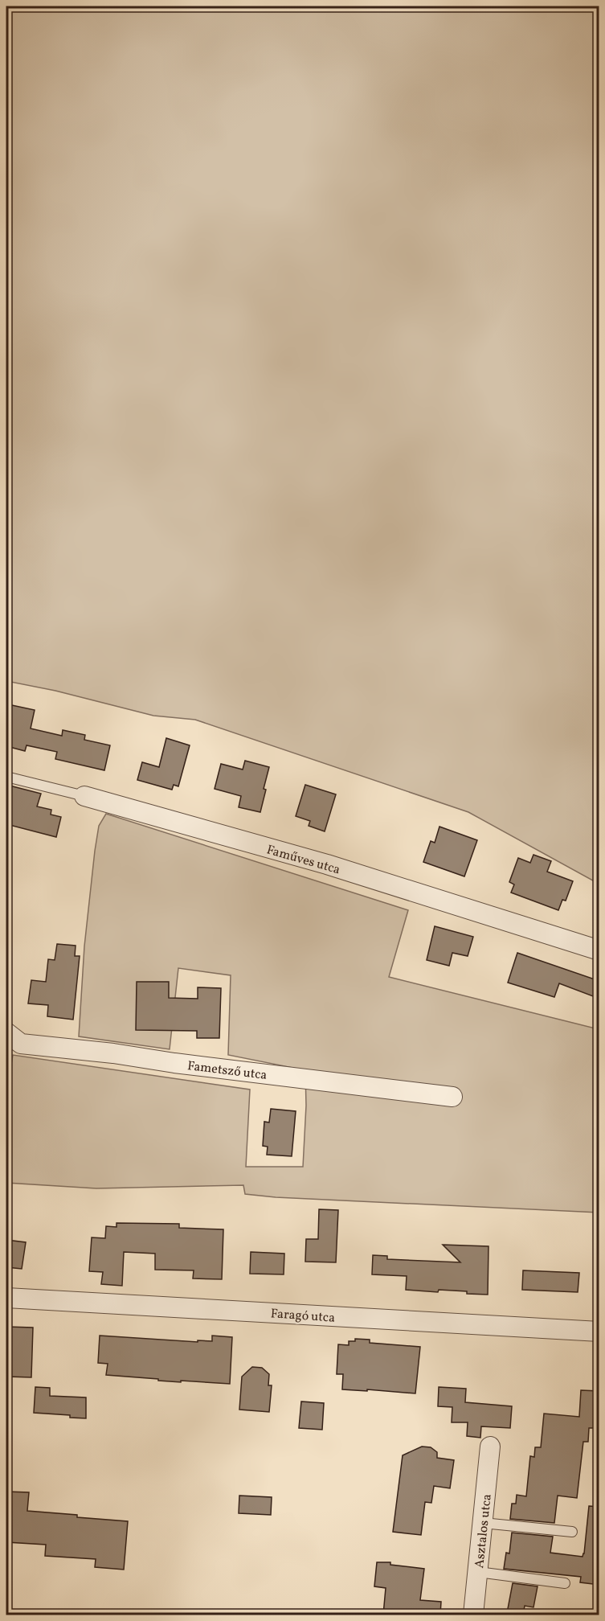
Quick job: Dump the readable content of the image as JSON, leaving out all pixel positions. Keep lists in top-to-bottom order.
{
  "streets": {
    "street": [
      "Faműves utca",
      "Fametsző utca",
      "Faragó utca",
      "Asztalos utca"
    ]
  }
}
